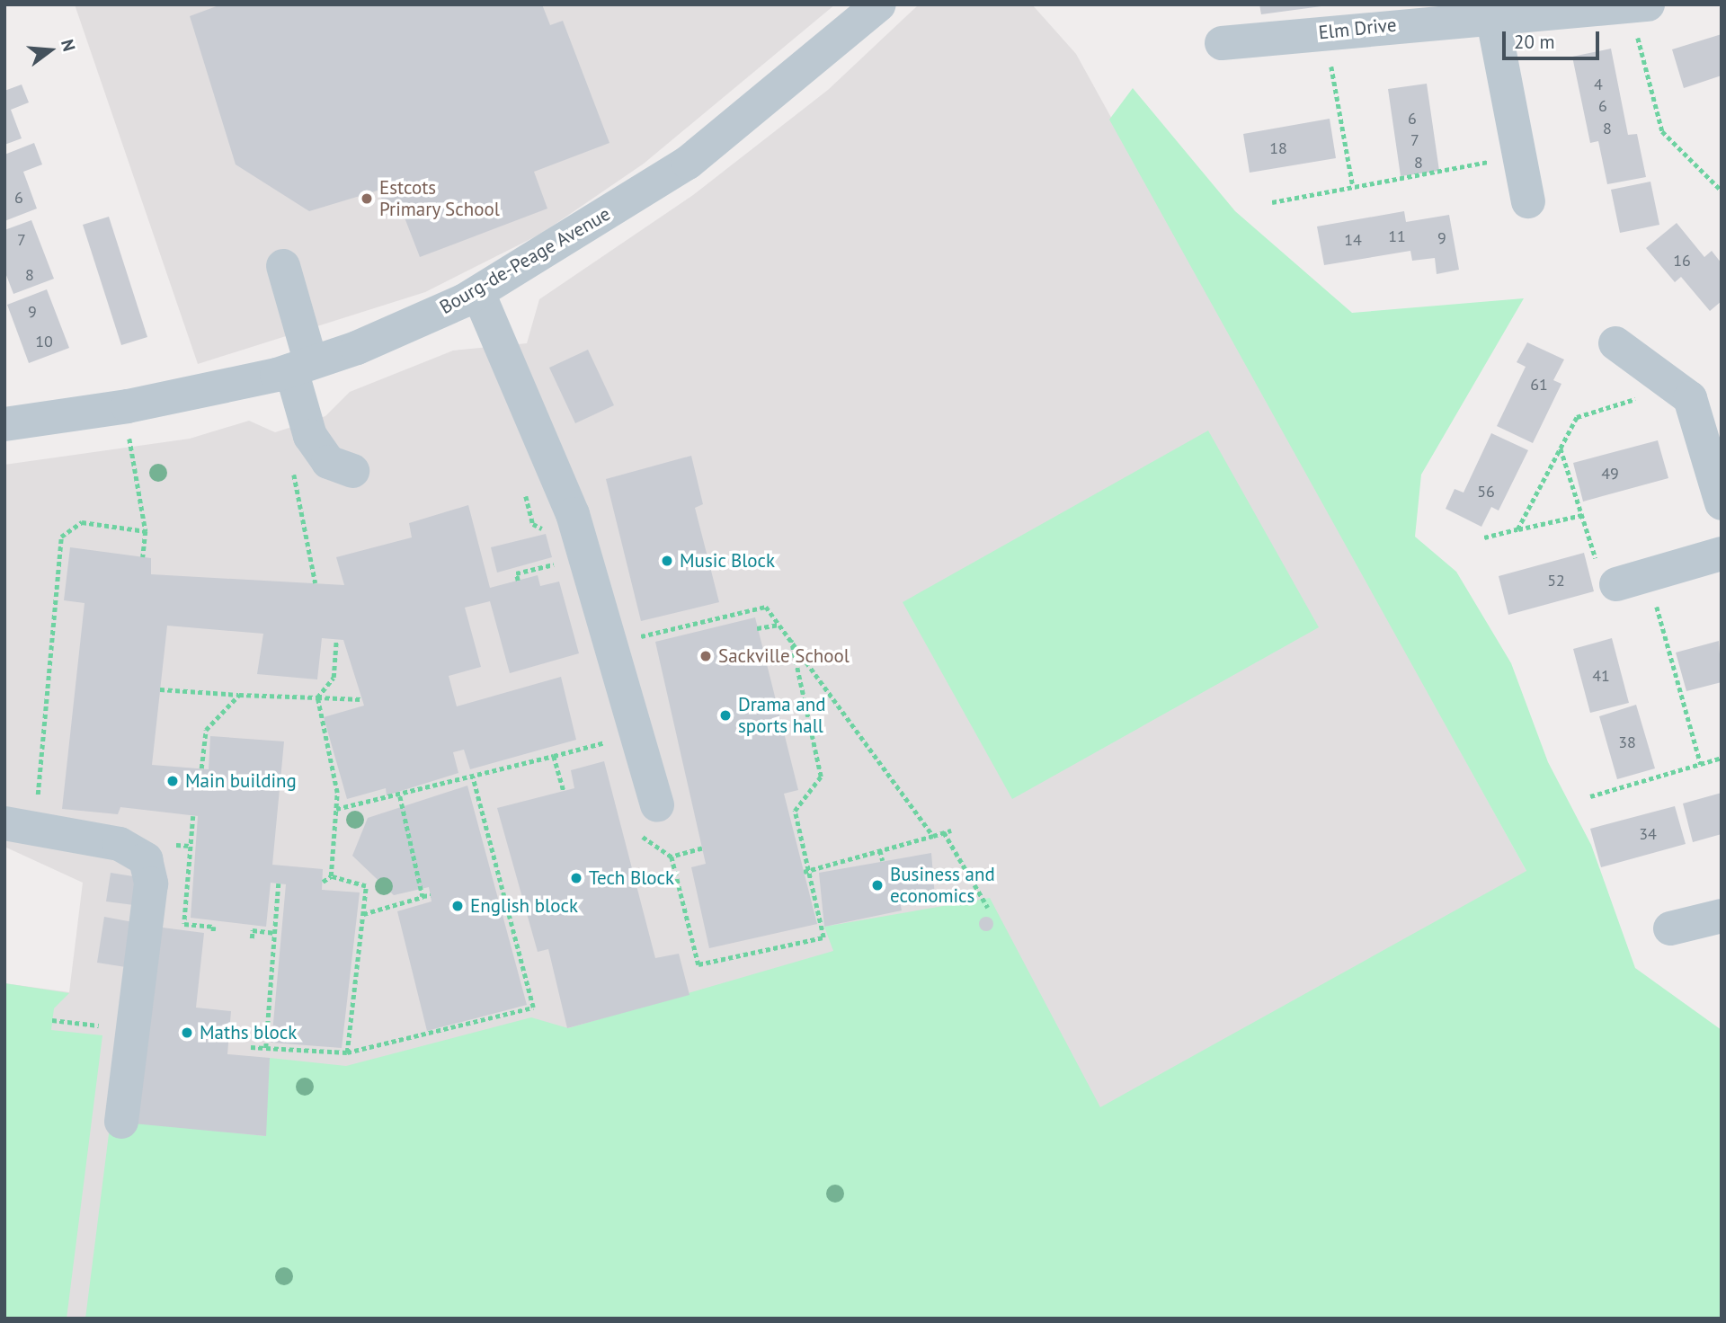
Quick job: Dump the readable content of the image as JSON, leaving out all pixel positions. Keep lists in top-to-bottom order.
{
  "streets": {
    "street": ["Elm Drive", "Bourg-de-Peage Avenue"]
  },
  "places": [
    "Estcots Primary School",
    "Music Block",
    "Sackville School",
    "Drama and sports hall",
    "Main building",
    "Tech Block",
    "Business and economics",
    "English block",
    "Maths block"
  ],
  "house_numbers": [
    "4",
    "6",
    "6",
    "8",
    "7",
    "18",
    "8",
    "6",
    "11",
    "9",
    "7",
    "14",
    "16",
    "8",
    "9",
    "10",
    "61",
    "49",
    "56",
    "52",
    "41",
    "38",
    "34"
  ],
  "scale_bar": "20 m",
  "north": "right"
}
